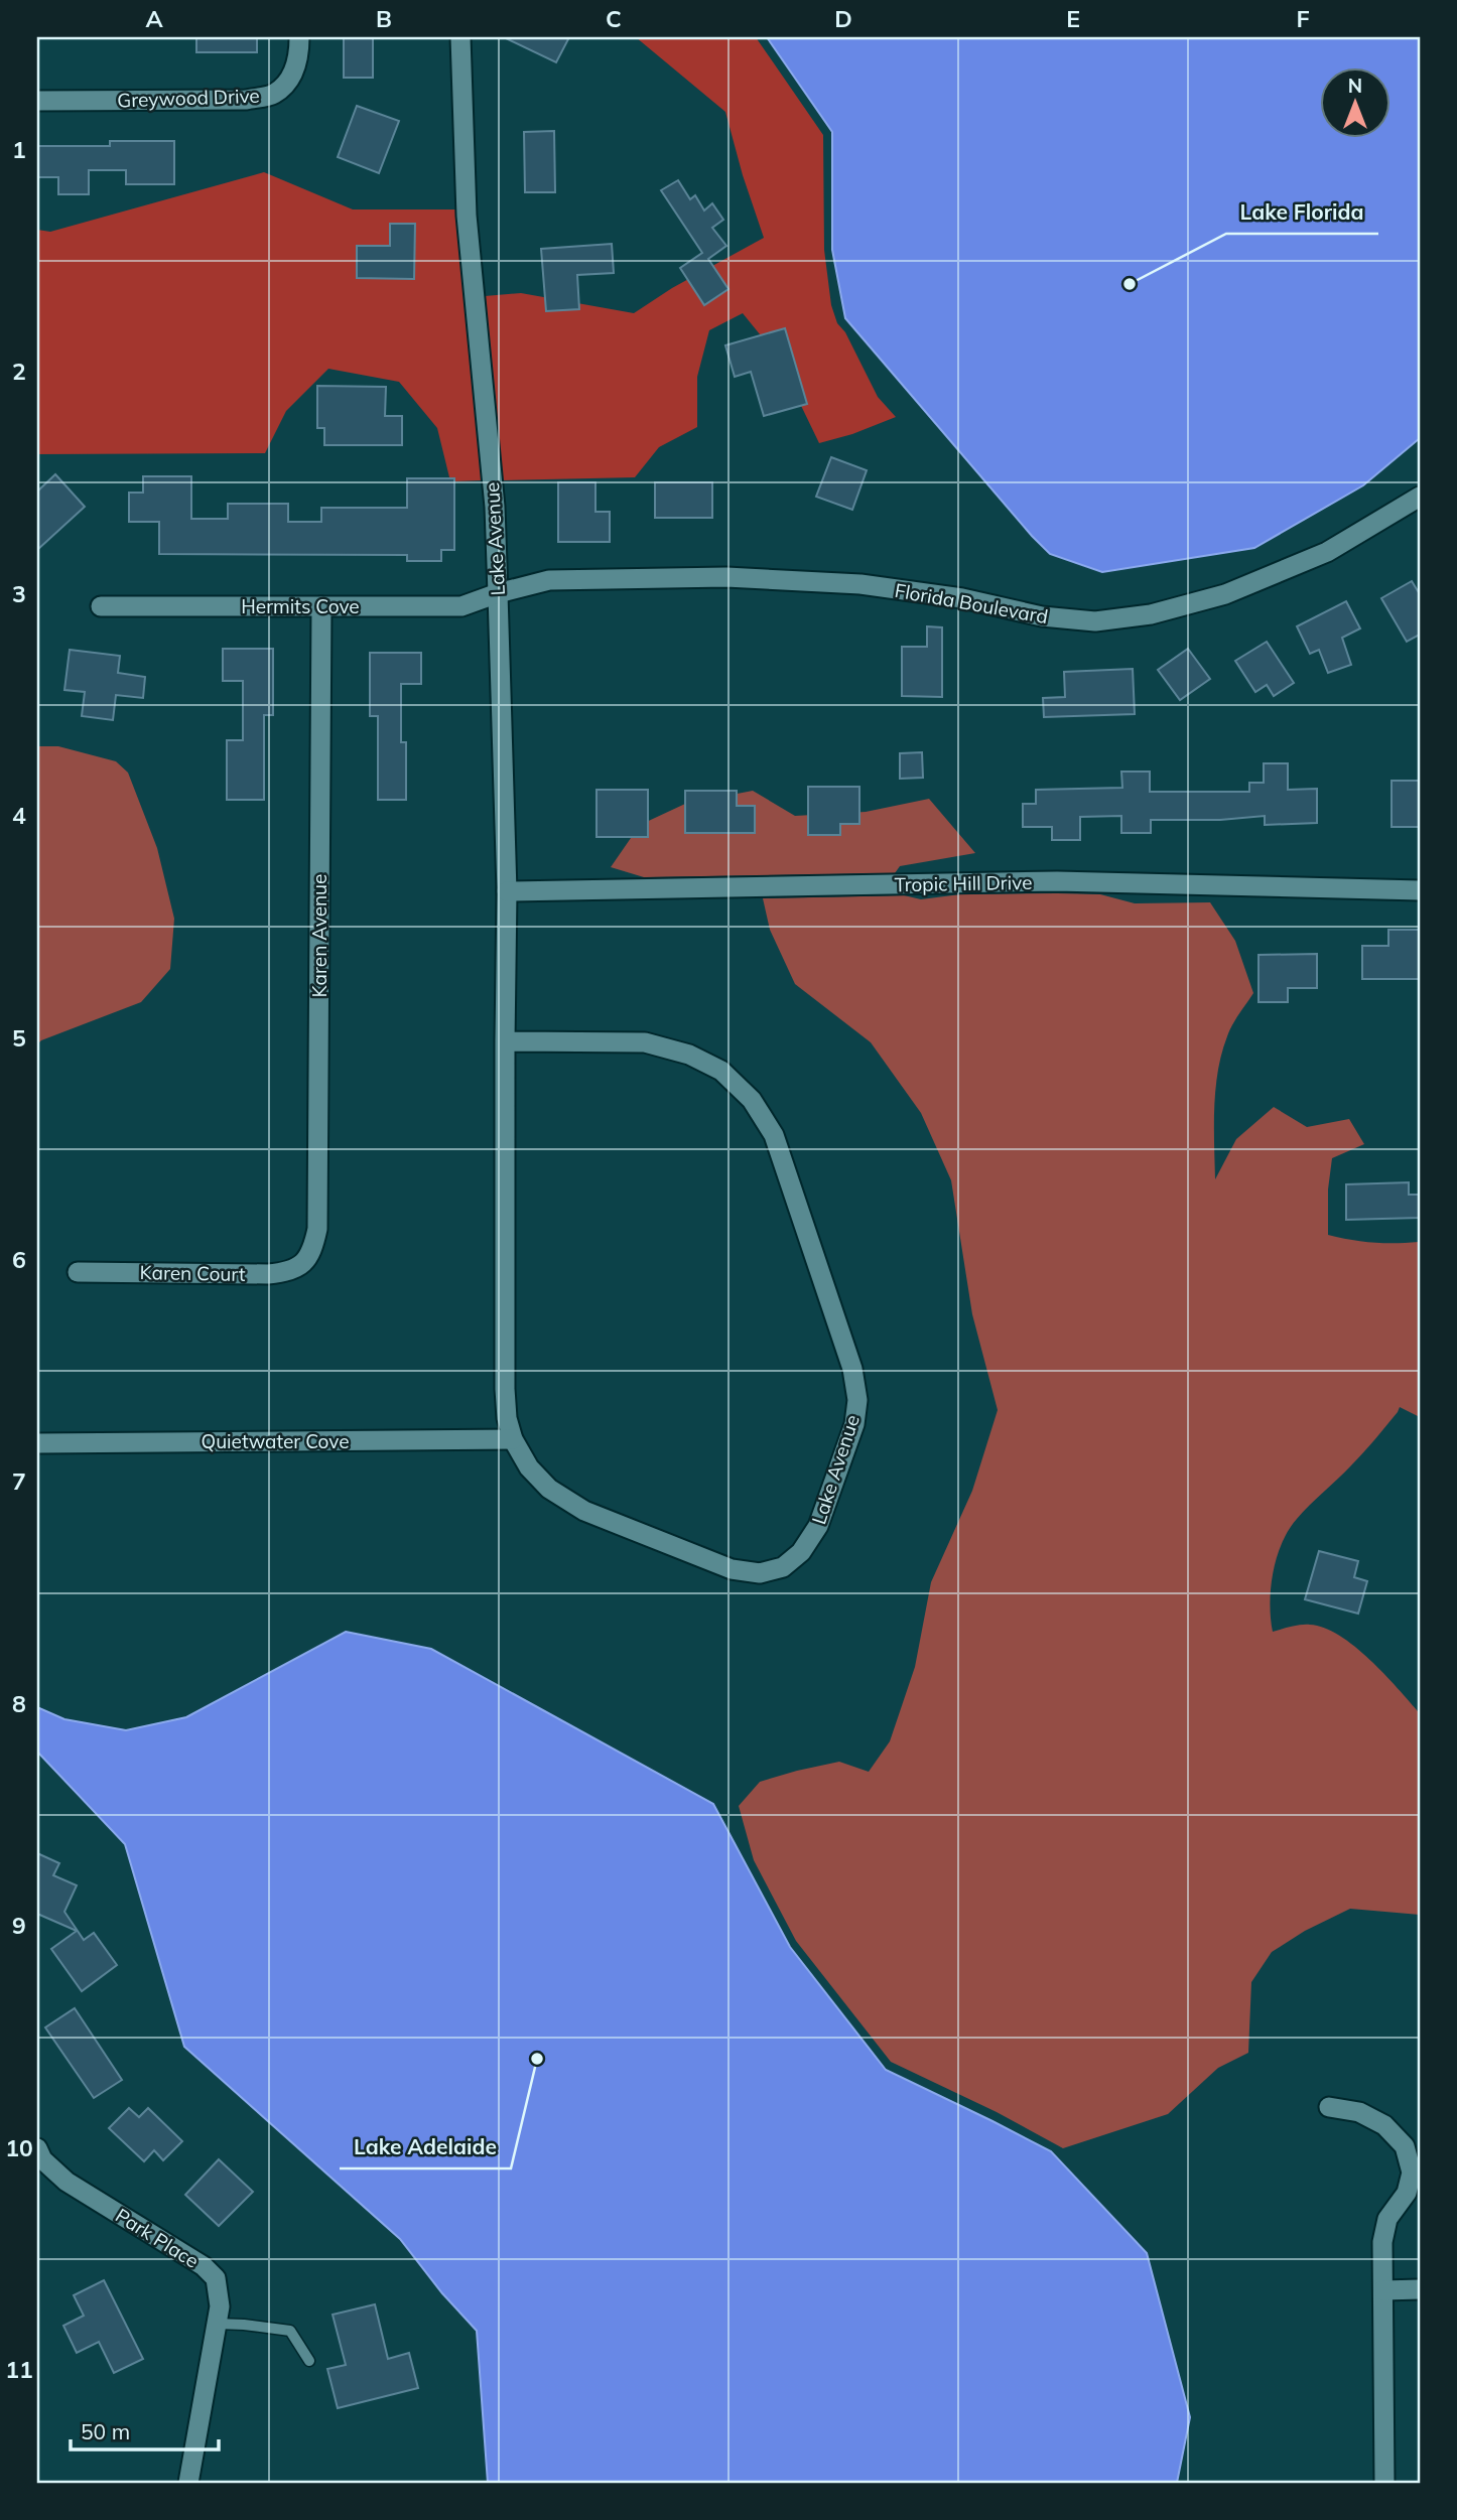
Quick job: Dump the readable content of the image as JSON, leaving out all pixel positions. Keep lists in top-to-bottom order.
{
  "streets": {
    "street": [
      "Greywood Drive",
      "Lake Avenue",
      "Florida Boulevard",
      "Hermits Cove",
      "Tropic Hill Drive",
      "Karen Avenue",
      "Karen Court",
      "Quietwater Cove",
      "Park Place"
    ]
  },
  "crossings": [
    ["Lake Avenue", "Florida Boulevard"],
    ["Lake Avenue", "Hermits Cove"],
    ["Lake Avenue", "Tropic Hill Drive"],
    ["Lake Avenue", "Quietwater Cove"],
    ["Florida Boulevard", "Hermits Cove"],
    ["Hermits Cove", "Karen Avenue"],
    ["Karen Avenue", "Karen Court"]
  ],
  "places": ["Lake Florida", "Lake Adelaide"],
  "scale_bar": "50 m",
  "north": "top",
  "grid": {
    "columns": [
      "A",
      "B",
      "C",
      "D",
      "E",
      "F"
    ],
    "rows": [
      "1",
      "2",
      "3",
      "4",
      "5",
      "6",
      "7",
      "8",
      "9",
      "10",
      "11"
    ]
  }
}
